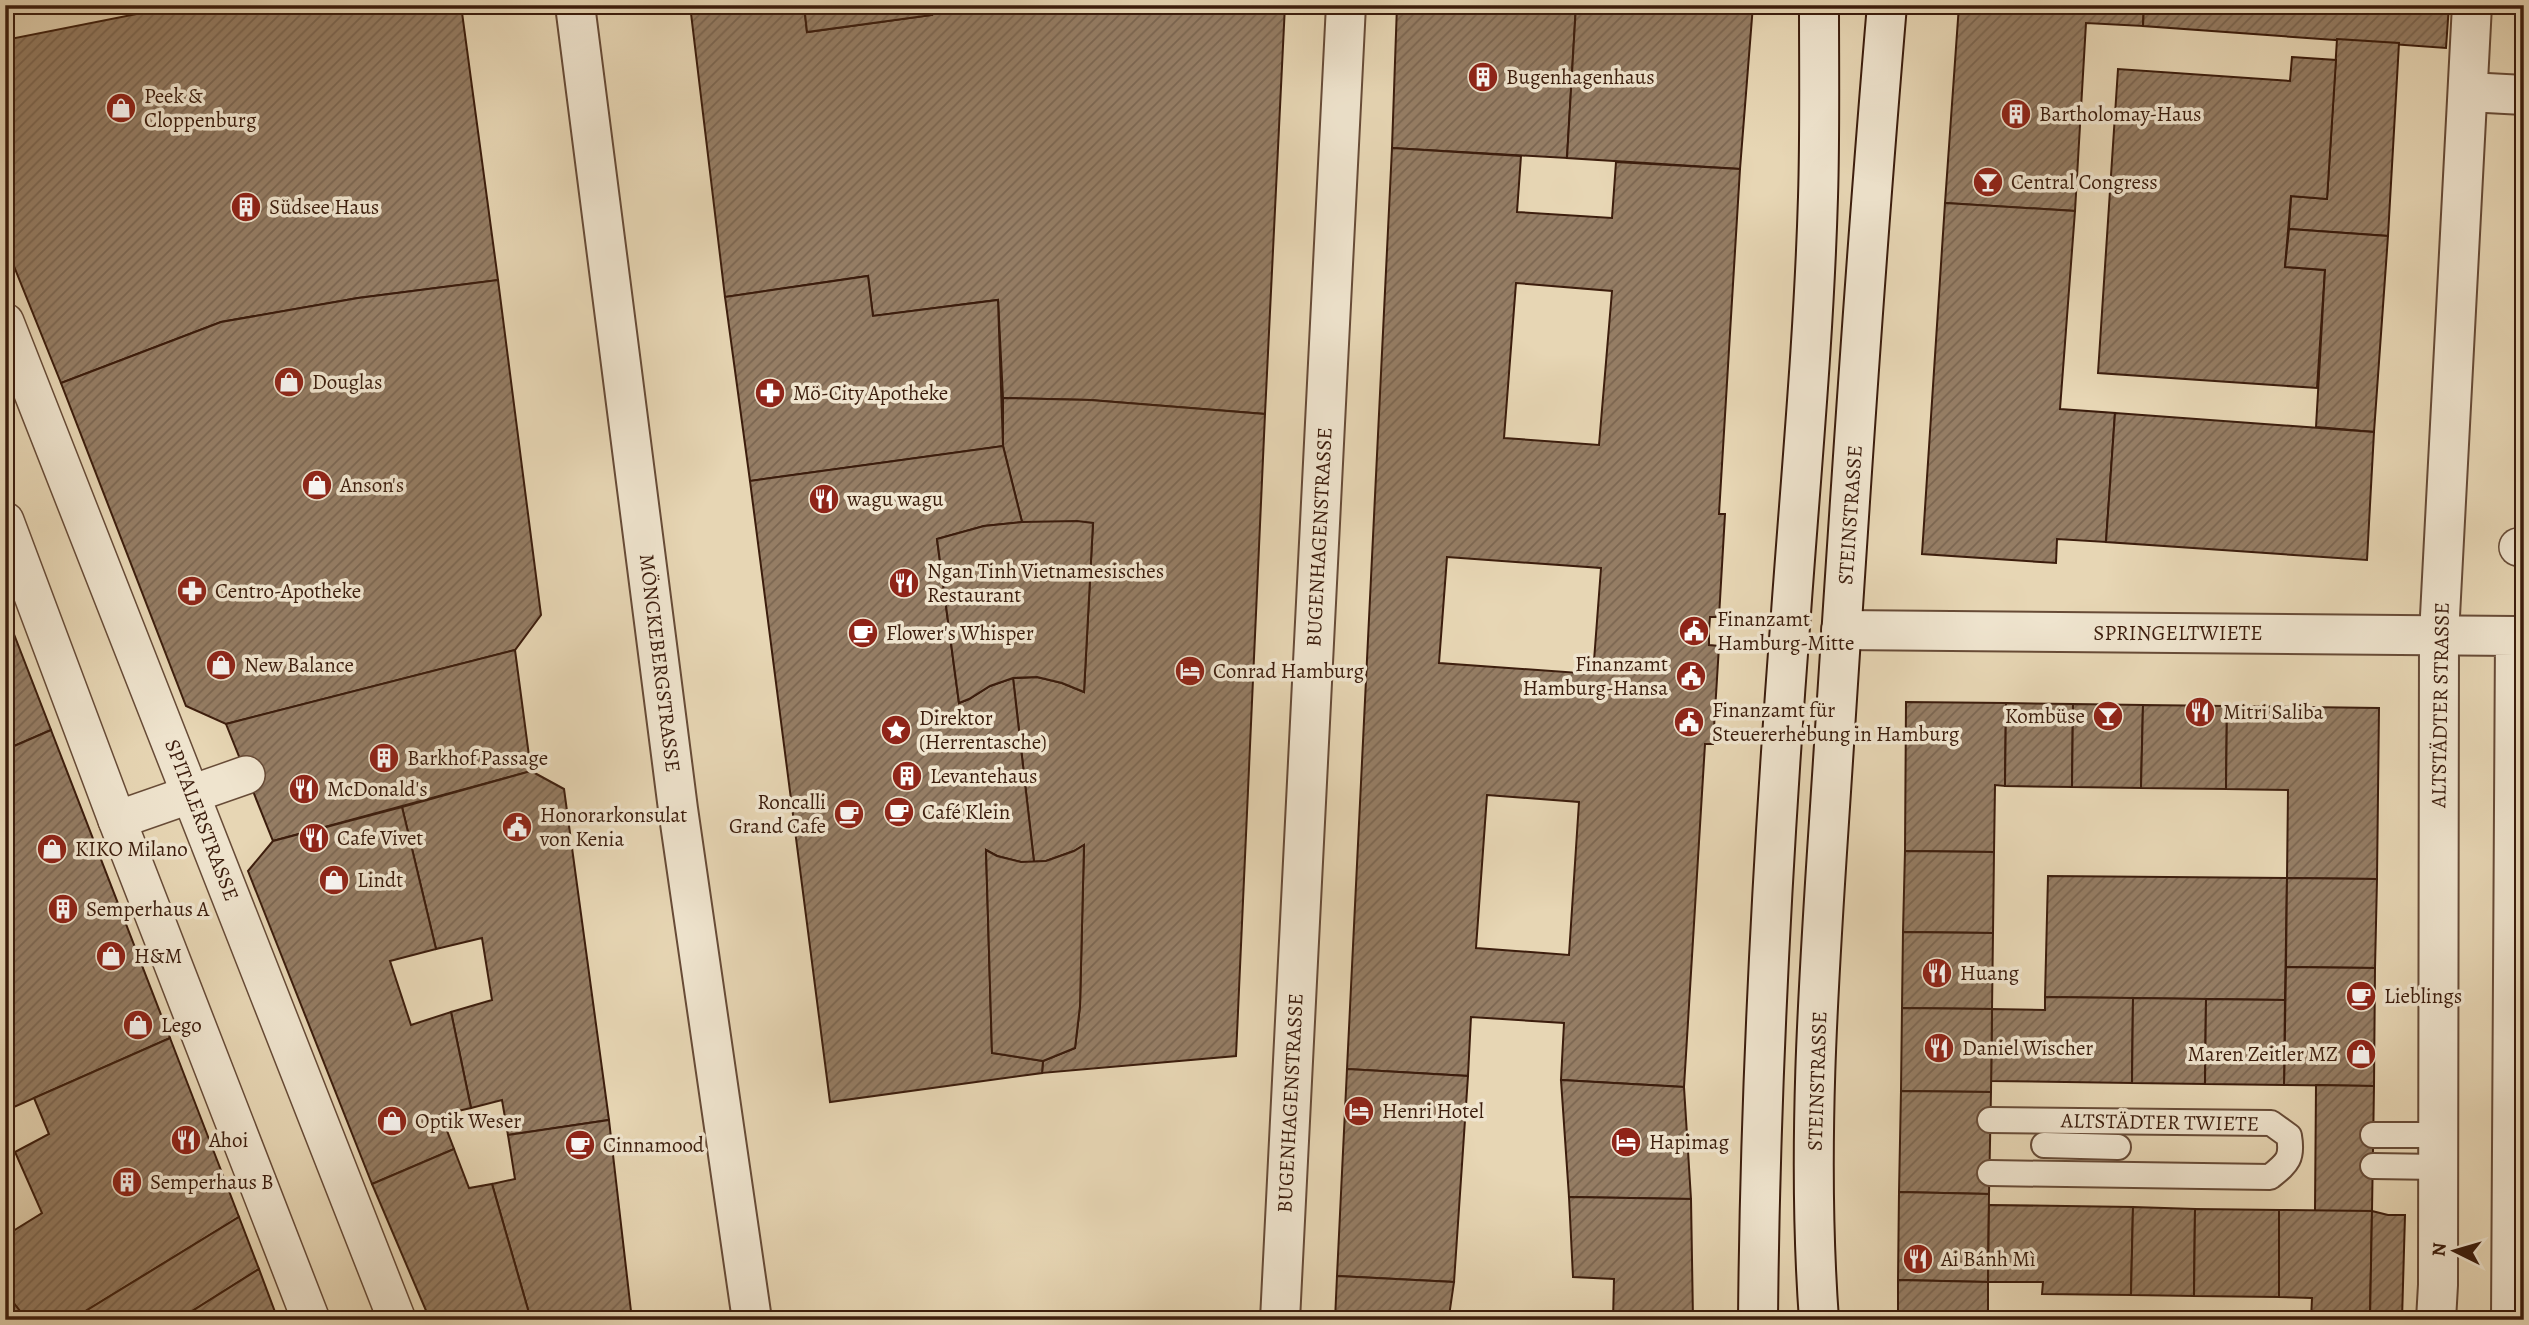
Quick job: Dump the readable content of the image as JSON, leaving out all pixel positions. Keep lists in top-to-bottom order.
{
  "streets": {
    "street": [
      "STEINSTRASSE",
      "BUGENHAGENSTRASSE",
      "SPRINGELTWIETE",
      "MÖNCKEBERGSTRASSE",
      "ALTSTÄDTER STRASSE",
      "SPITALERSTRASSE"
    ],
    "lane": ["ALTSTÄDTER TWIETE"]
  },
  "crossings": [
    ["STEINSTRASSE", "SPRINGELTWIETE"],
    ["SPRINGELTWIETE", "ALTSTÄDTER STRASSE"]
  ],
  "places": {
    "building": [
      "Bugenhagenhaus",
      "Bartholomay-Haus",
      "Südsee Haus",
      "Barkhof Passage",
      "Levantehaus",
      "Semperhaus A",
      "Semperhaus B"
    ],
    "shop": [
      "Peek & Cloppenburg",
      "Douglas",
      "Anson's",
      "New Balance",
      "KIKO Milano",
      "Lindt",
      "H&M",
      "Lego",
      "Maren Zeitler MZ",
      "Optik Weser"
    ],
    "bar": ["Central Congress", "Kombüse"],
    "pharmacy": ["Mö-City Apotheke", "Centro-Apotheke"],
    "restaurant": [
      "wagu wagu",
      "Ngan Tinh Vietnamesisches Restaurant",
      "Mitri Saliba",
      "McDonald's",
      "Cafe Vivet",
      "Huang",
      "Daniel Wischer",
      "Ahoi",
      "Ai Bánh Mì"
    ],
    "public building": [
      "Finanzamt Hamburg-Mitte",
      "Finanzamt Hamburg-Hansa",
      "Finanzamt für Steuererhebung in Hamburg",
      "Honorarkonsulat von Kenia"
    ],
    "cafe": [
      "Flower's Whisper",
      "Café Klein",
      "Roncalli Grand Cafe",
      "Lieblings",
      "Cinnamood"
    ],
    "hotel": ["Conrad Hamburg", "Henri Hotel", "Hapimag"],
    "place": ["Direktor (Herrentasche)"]
  },
  "north": "left"
}
